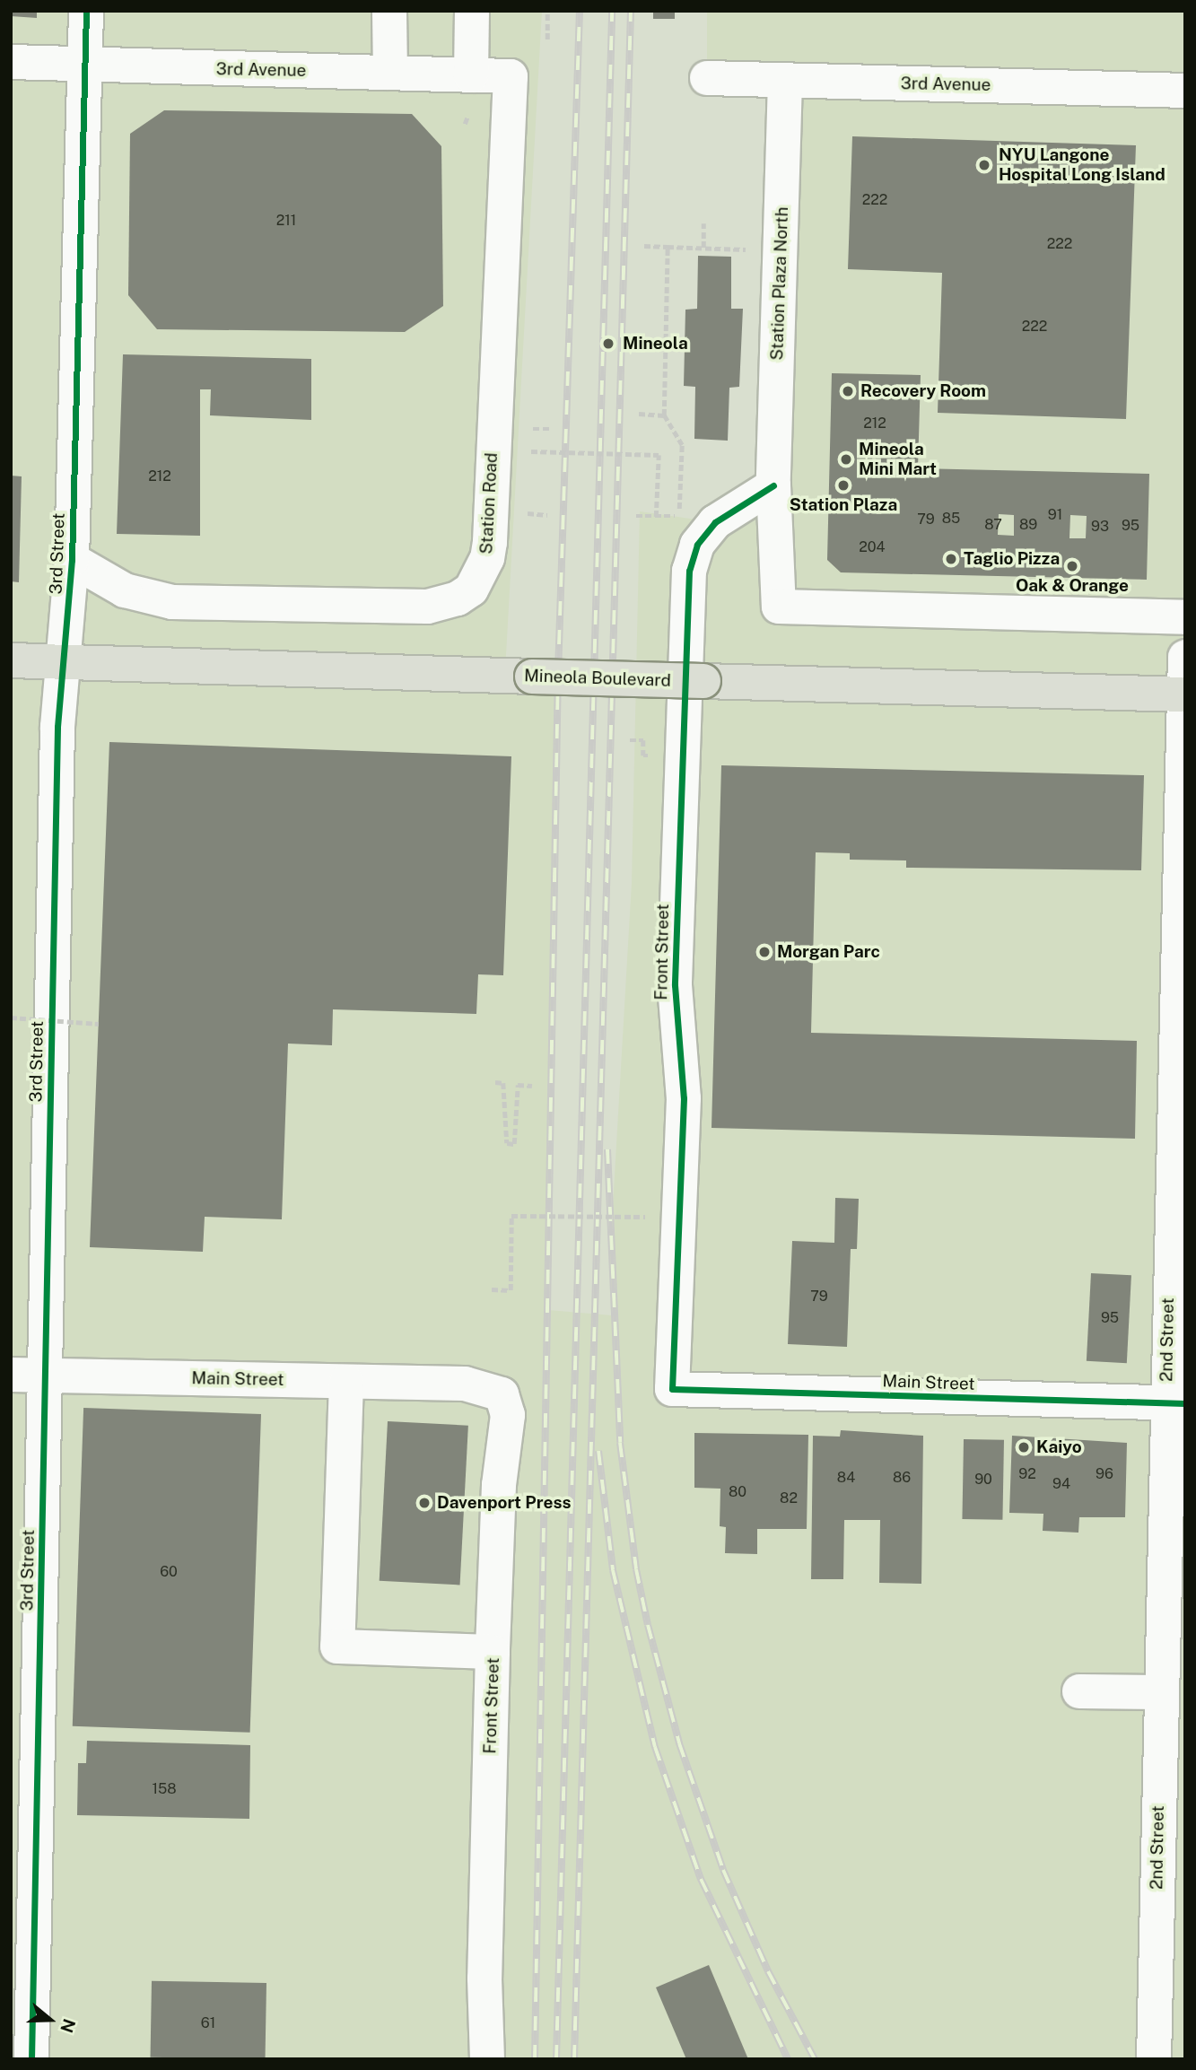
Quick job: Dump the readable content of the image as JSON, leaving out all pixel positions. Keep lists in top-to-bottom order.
{
  "streets": {
    "main road": ["Mineola Boulevard"],
    "street": [
      "3rd Avenue",
      "Station Plaza North",
      "Station Road",
      "3rd Street",
      "Front Street",
      "2nd Street",
      "Main Street"
    ]
  },
  "crossings": [
    ["3rd Avenue", "Station Plaza North"],
    ["3rd Avenue", "Station Road"],
    ["3rd Avenue", "3rd Street"],
    ["Station Plaza North", "Front Street"],
    ["Station Road", "3rd Street"],
    ["3rd Street", "Mineola Boulevard"],
    ["3rd Street", "Main Street"],
    ["Mineola Boulevard", "2nd Street"],
    ["Front Street", "Main Street"],
    ["2nd Street", "Main Street"]
  ],
  "places": [
    "NYU Langone Hospital Long Island",
    "Mineola",
    "Recovery Room",
    "Mineola Mini Mart",
    "Station Plaza",
    "Taglio Pizza",
    "Oak & Orange",
    "Morgan Parc",
    "Kaiyo",
    "Davenport Press"
  ],
  "house_numbers": [
    "222",
    "211",
    "222",
    "222",
    "212",
    "212",
    "91",
    "85",
    "79",
    "87",
    "89",
    "95",
    "93",
    "204",
    "79",
    "95",
    "92",
    "96",
    "84",
    "86",
    "90",
    "94",
    "80",
    "82",
    "60",
    "158",
    "61"
  ],
  "north": "right"
}
